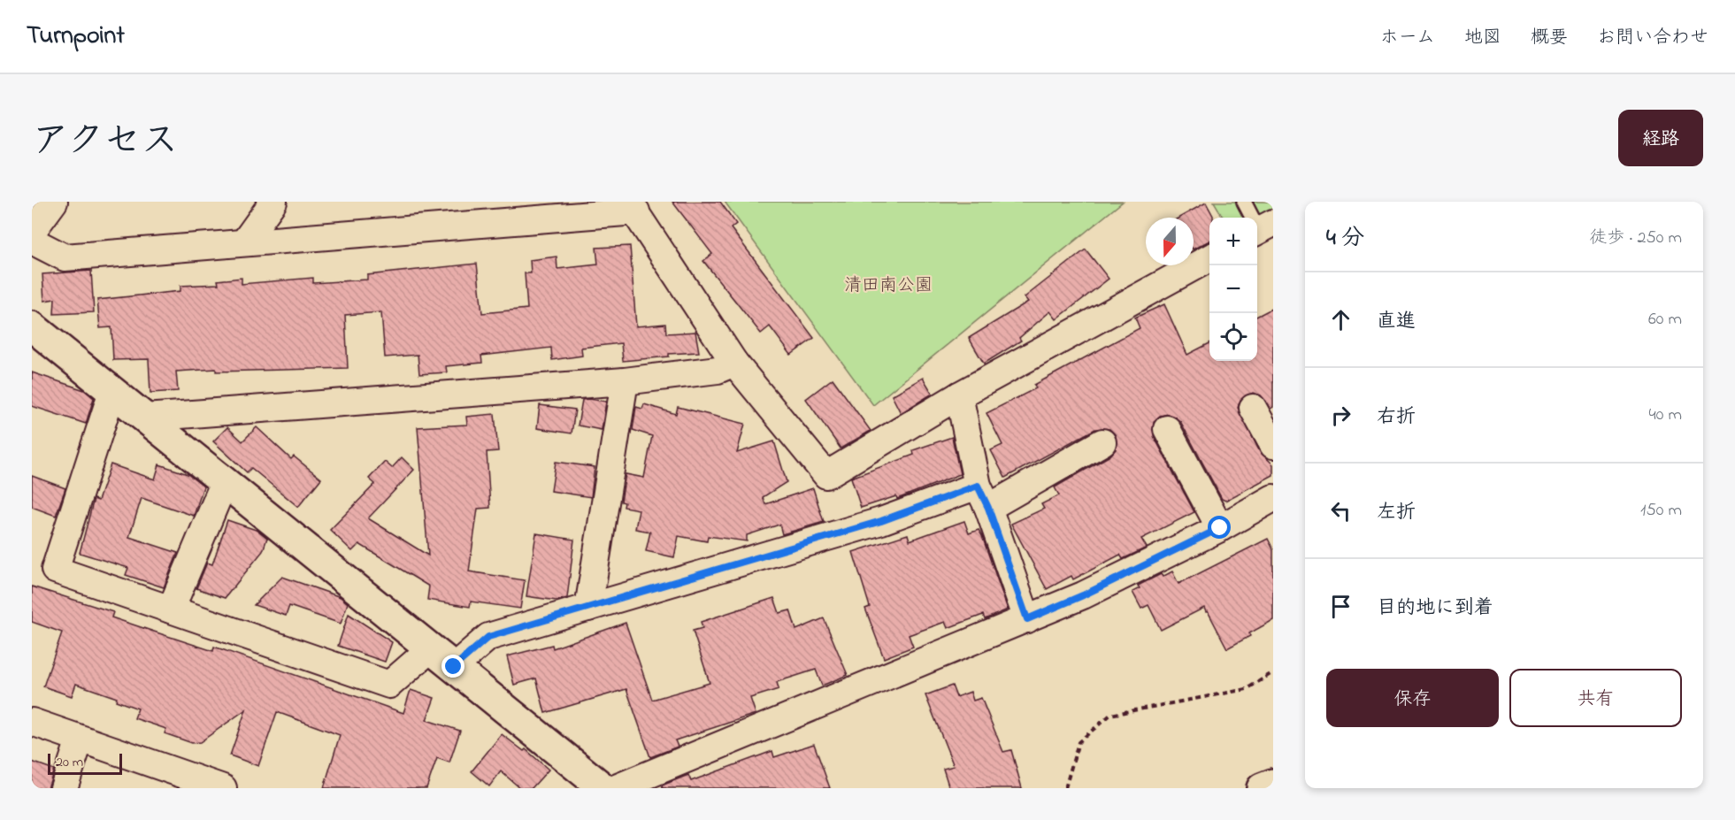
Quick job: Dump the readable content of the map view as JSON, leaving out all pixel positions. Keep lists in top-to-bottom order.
{
  "parks": ["清田南公園"],
  "scale_bar": "20 m",
  "north": "bottom",
  "page": {
    "header": "Turnpoint",
    "nav": [
      "ホーム",
      "地図",
      "概要",
      "お問い合わせ"
    ],
    "title": "アクセス",
    "buttons": [
      "経路",
      ["保存", "共有"]
    ],
    "heading": ["4 分", "徒歩 · 250 m"],
    "map_buttons": ["+", "−"],
    "list": [
      ["直進", "60 m"],
      ["右折", "40 m"],
      ["左折", "150 m"],
      "目的地に到着"
    ],
    "scale": "20 m"
  }
}
